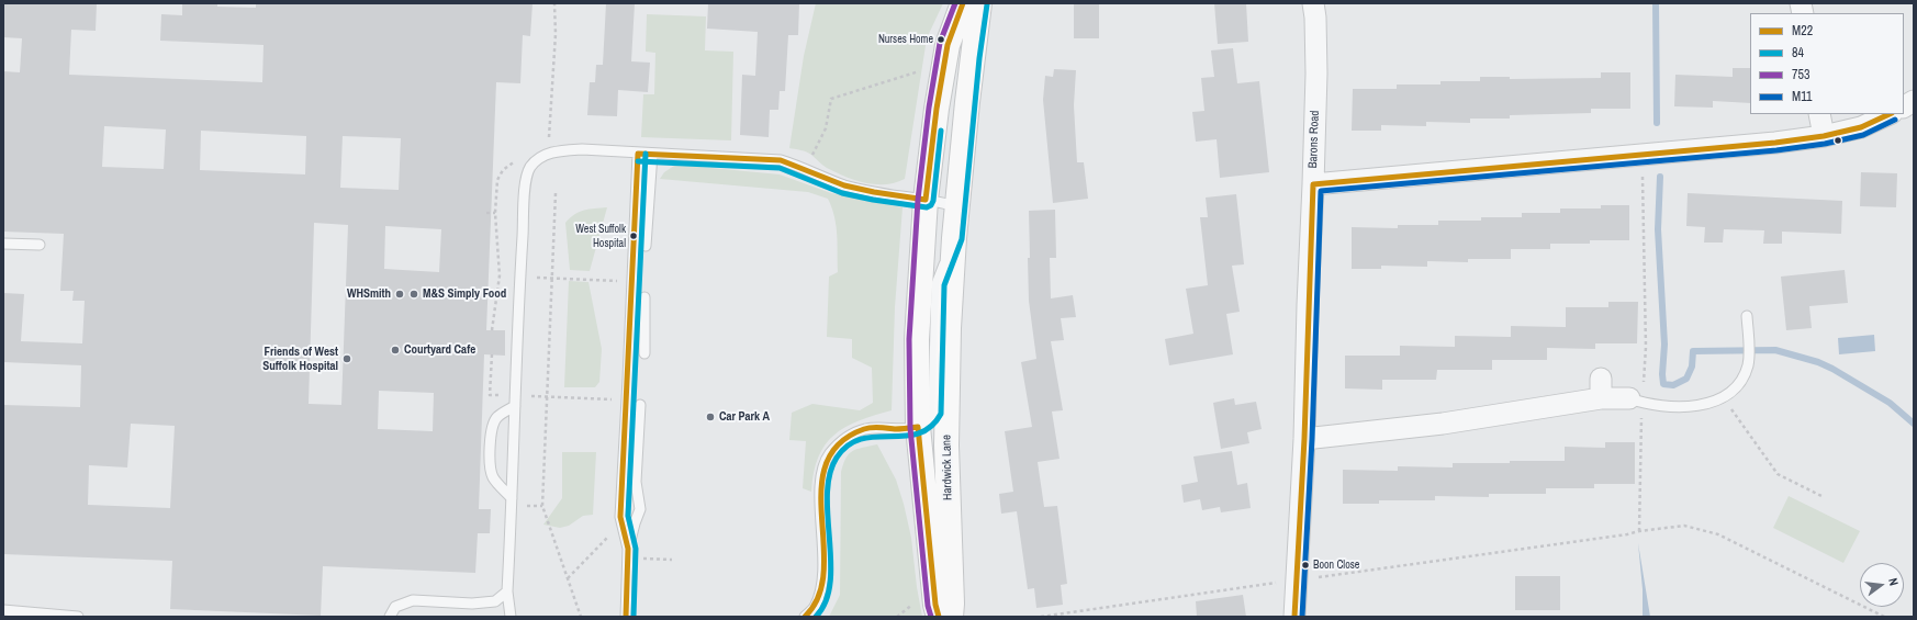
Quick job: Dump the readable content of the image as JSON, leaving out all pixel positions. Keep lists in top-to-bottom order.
{
  "streets": {
    "street": ["Barons Road", "Hardwick Lane"]
  },
  "places": [
    "Nurses Home",
    "West Suffolk Hospital",
    "WHSmith",
    "M&S Simply Food",
    "Courtyard Cafe",
    "Friends of West Suffolk Hospital",
    "Car Park A",
    "Boon Close"
  ],
  "lines": [
    "transit line M22",
    "transit line 753",
    "transit line 84",
    "transit line M11"
  ],
  "legend": [
    "M22",
    "84",
    "753",
    "M11"
  ],
  "north": "right"
}
